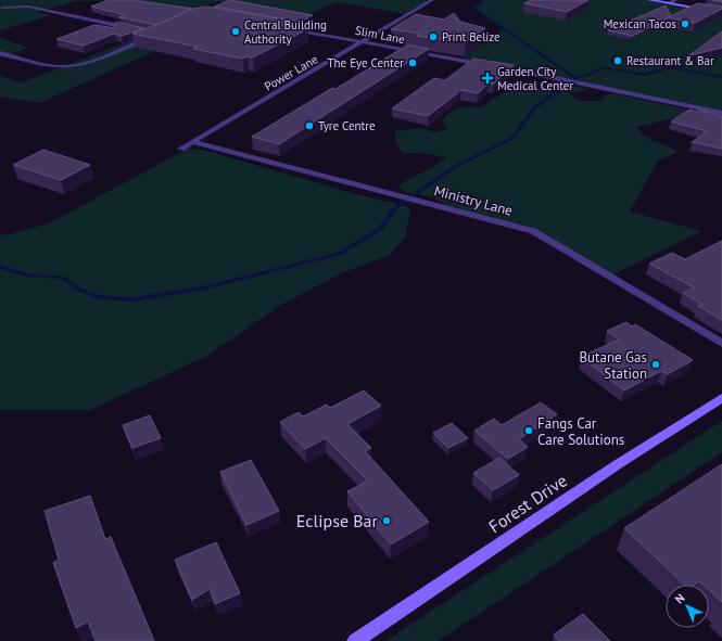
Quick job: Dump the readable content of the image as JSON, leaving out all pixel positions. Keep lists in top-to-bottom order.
{
  "streets": {
    "main road": ["Forest Drive"],
    "street": ["Slim Lane", "Power Lane", "Ministry Lane"]
  },
  "crossings": [
    ["Slim Lane", "Power Lane"],
    ["Power Lane", "Ministry Lane"]
  ],
  "places": {
    "other": [
      "Mexican Tacos",
      "Central Building Authority",
      "Print Belize",
      "Restaurant & Bar",
      "The Eye Center",
      "Tyre Centre",
      "Butane Gas Station",
      "Fangs Car Care Solutions",
      "Eclipse Bar"
    ],
    "health": ["Garden City Medical Center"]
  },
  "north": "top left"
}
